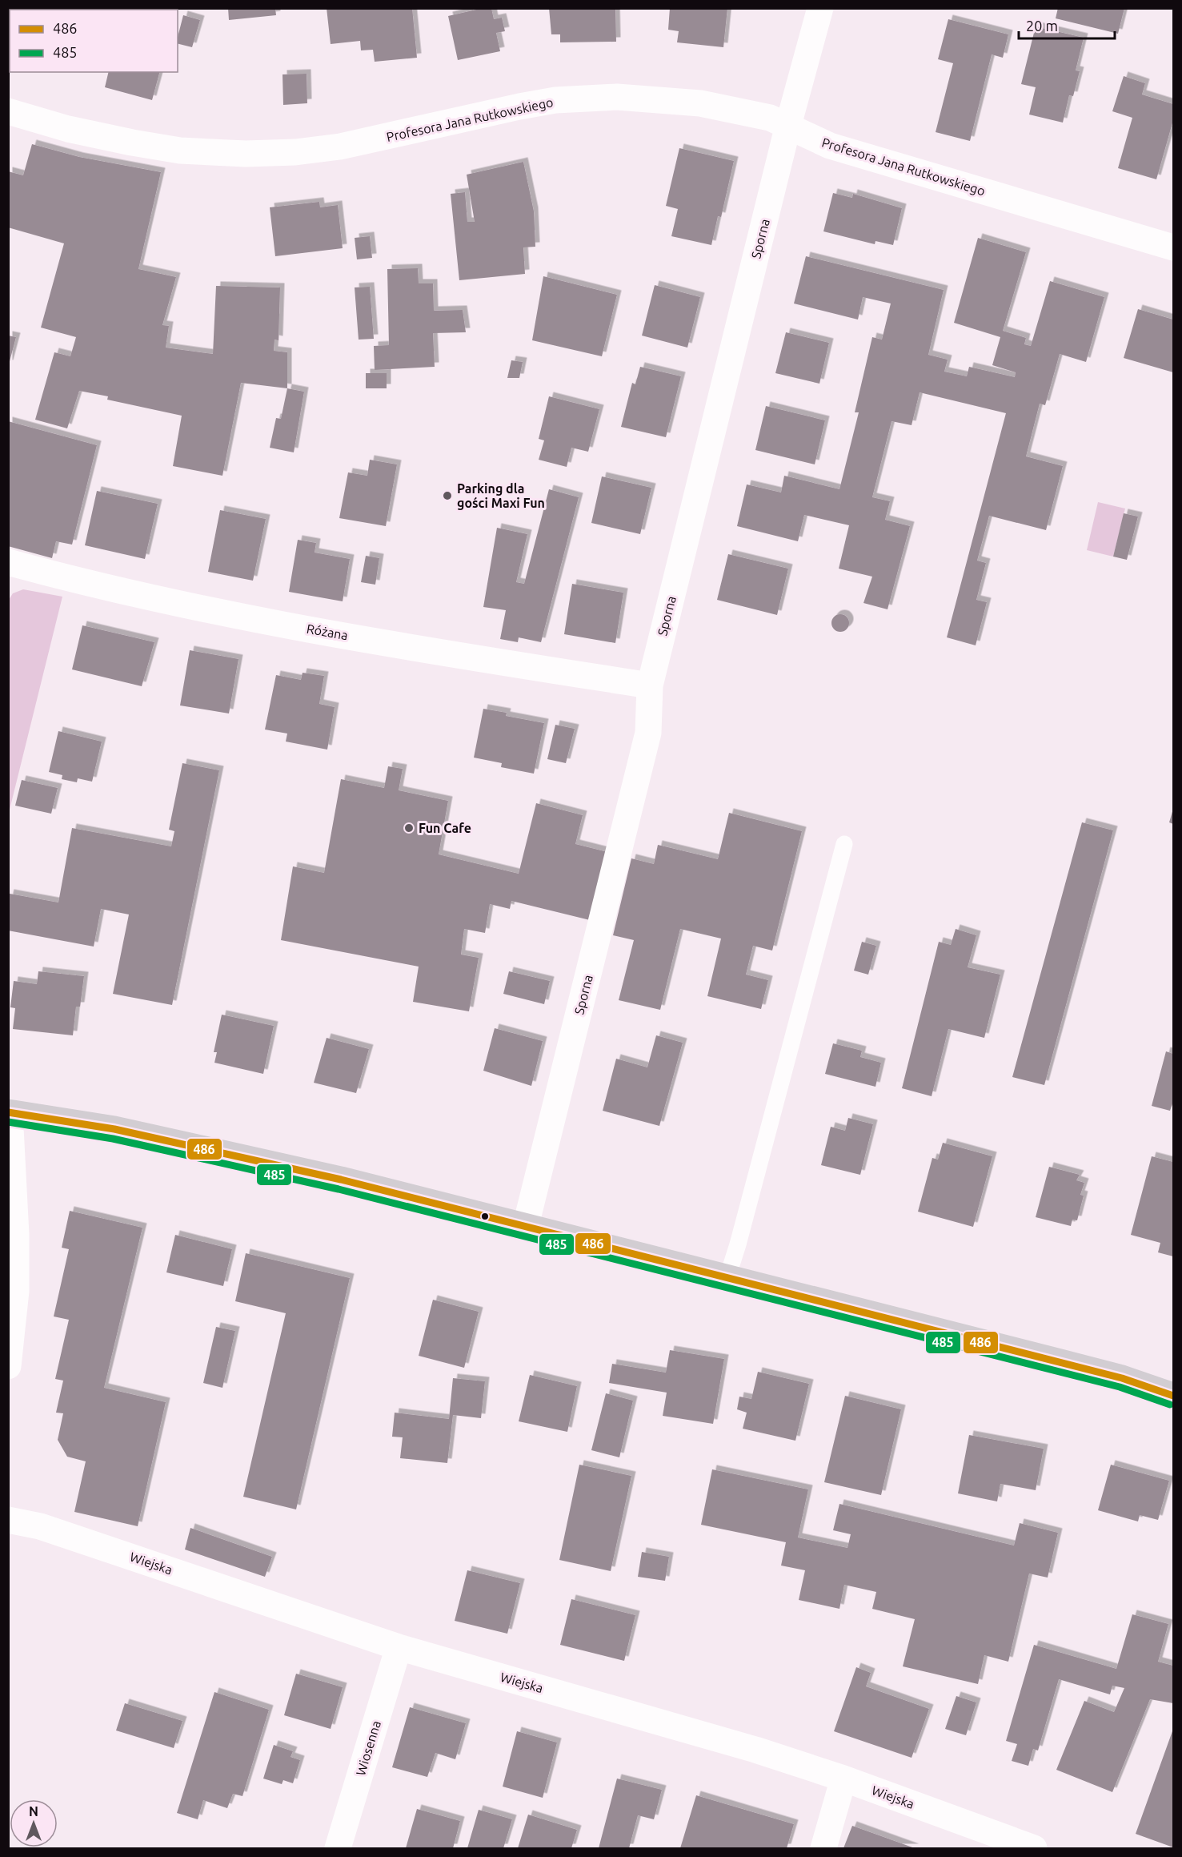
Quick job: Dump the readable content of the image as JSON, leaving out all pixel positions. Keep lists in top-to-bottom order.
{
  "streets": {
    "street": [
      "Profesora Jana Rutkowskiego",
      "Sporna",
      "Różana",
      "Wiejska",
      "Wiosenna"
    ]
  },
  "crossings": [
    ["Profesora Jana Rutkowskiego", "Sporna"],
    ["Sporna", "Różana"],
    ["Wiejska", "Wiosenna"]
  ],
  "places": ["Parking dla gości Maxi Fun", "Fun Cafe"],
  "lines": ["transit line 486", "transit line 485"],
  "legend": ["486", "485"],
  "scale_bar": "20 m",
  "north": "top"
}
